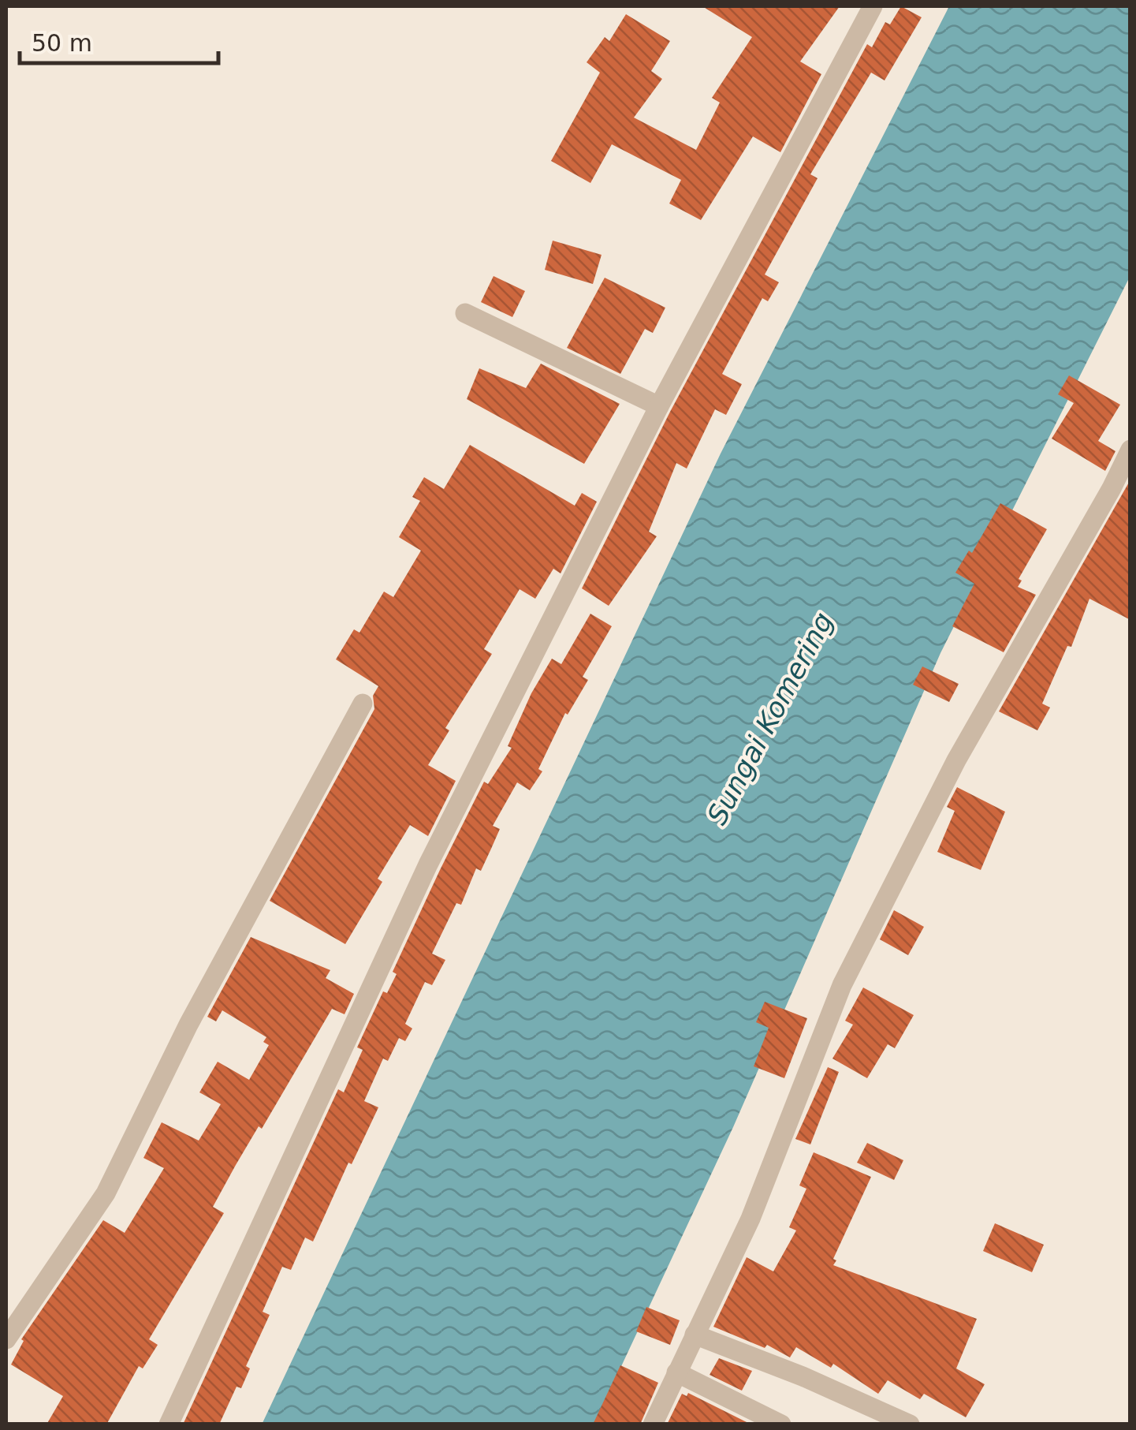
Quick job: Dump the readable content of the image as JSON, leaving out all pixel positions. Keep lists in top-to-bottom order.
{
  "water": ["Sungai Komering"],
  "scale_bar": "50 m"
}
